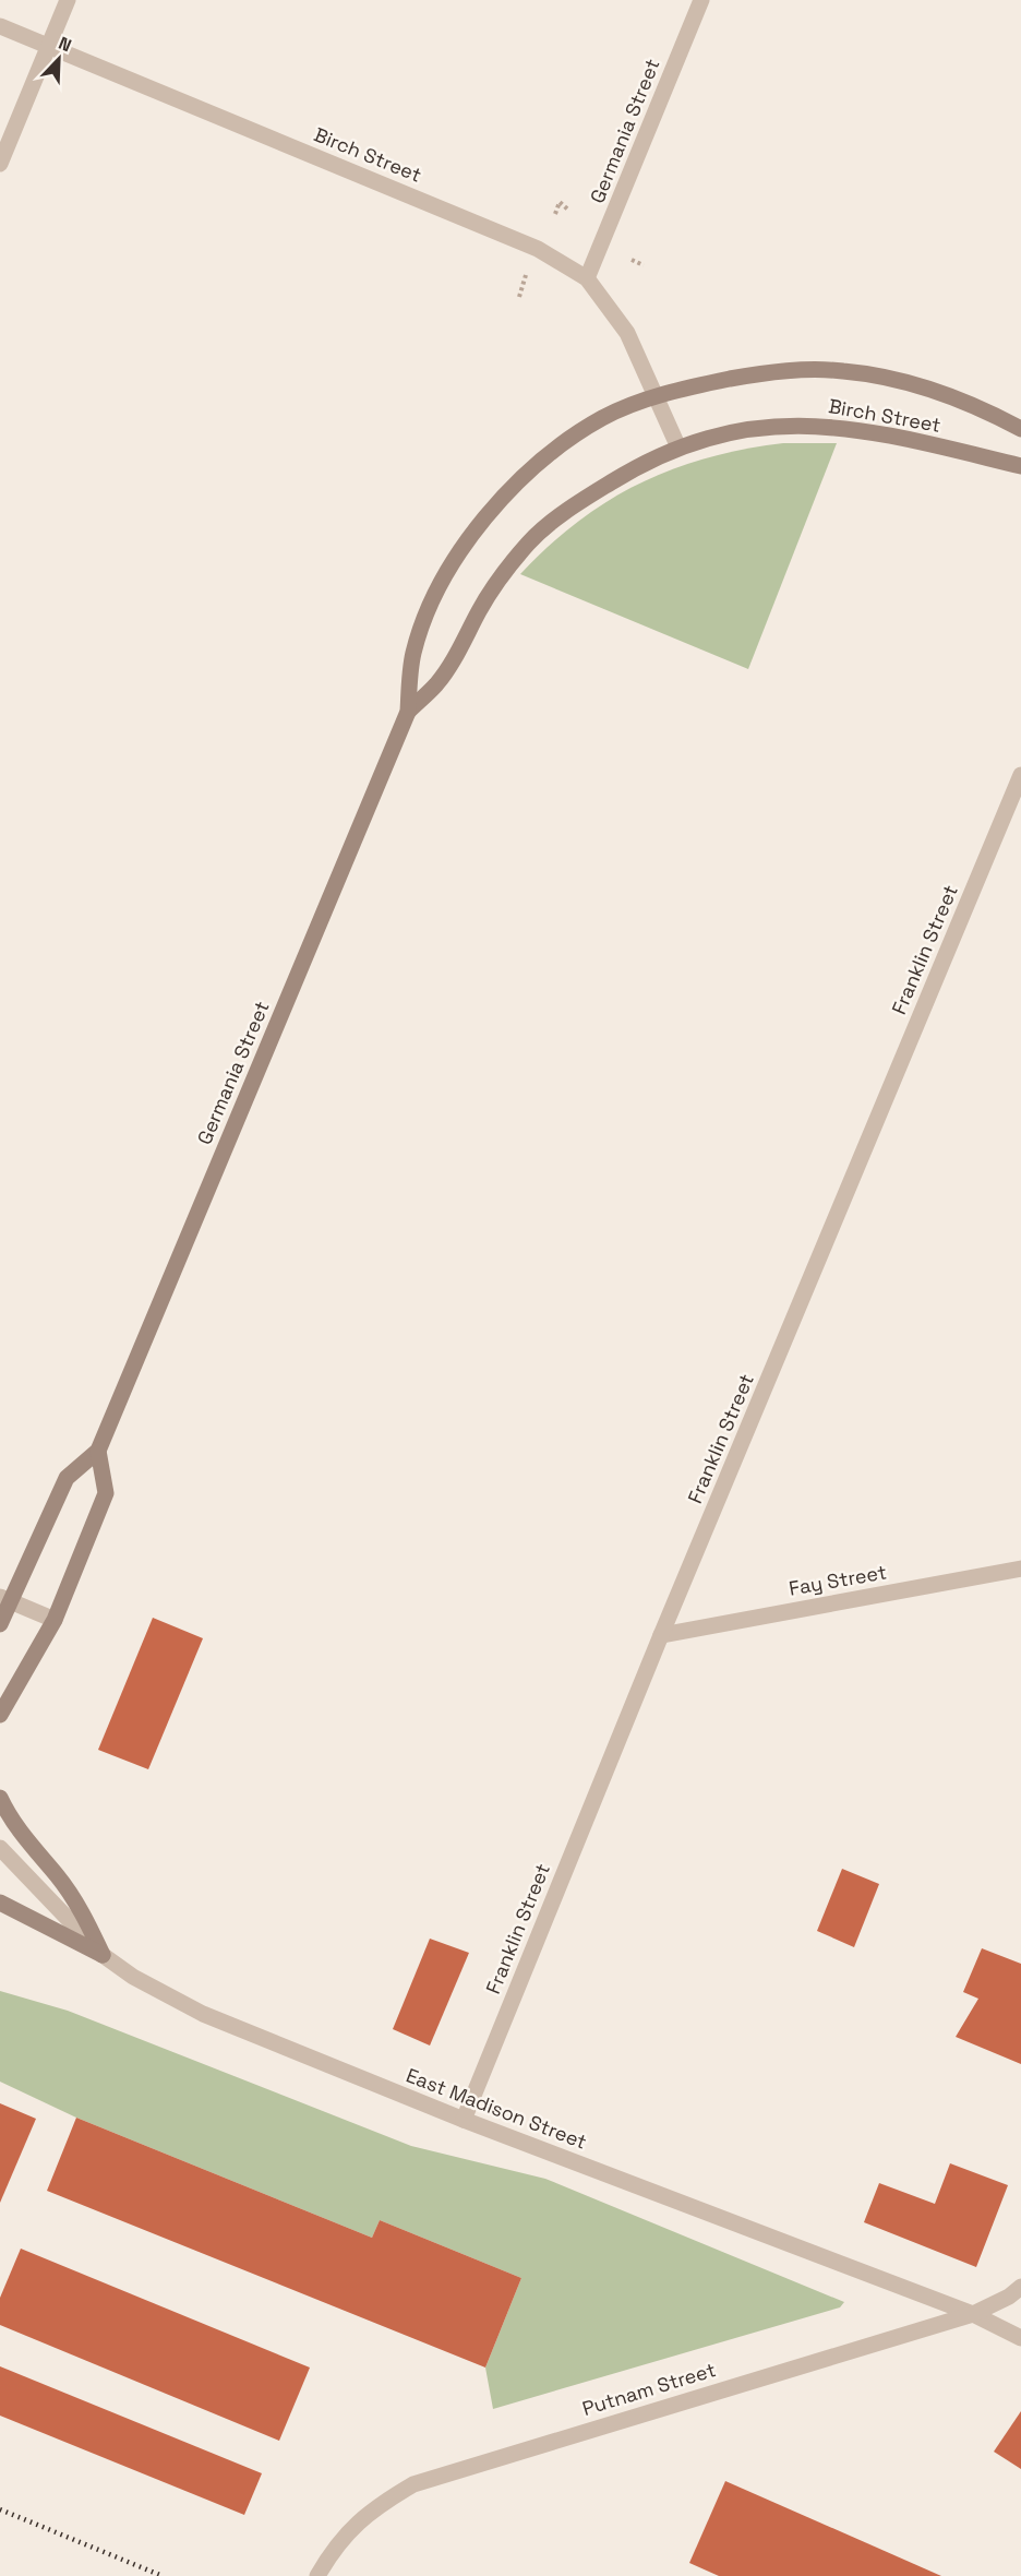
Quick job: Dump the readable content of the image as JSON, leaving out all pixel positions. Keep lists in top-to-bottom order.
{
  "streets": {
    "main road": ["Germania Street", "Birch Street"],
    "street": [
      "Franklin Street",
      "Fay Street",
      "East Madison Street",
      "Putnam Street"
    ]
  },
  "crossings": [
    ["Germania Street", "Birch Street"],
    ["Franklin Street", "Fay Street"],
    ["Franklin Street", "East Madison Street"],
    ["East Madison Street", "Putnam Street"]
  ],
  "north": "top right"
}
